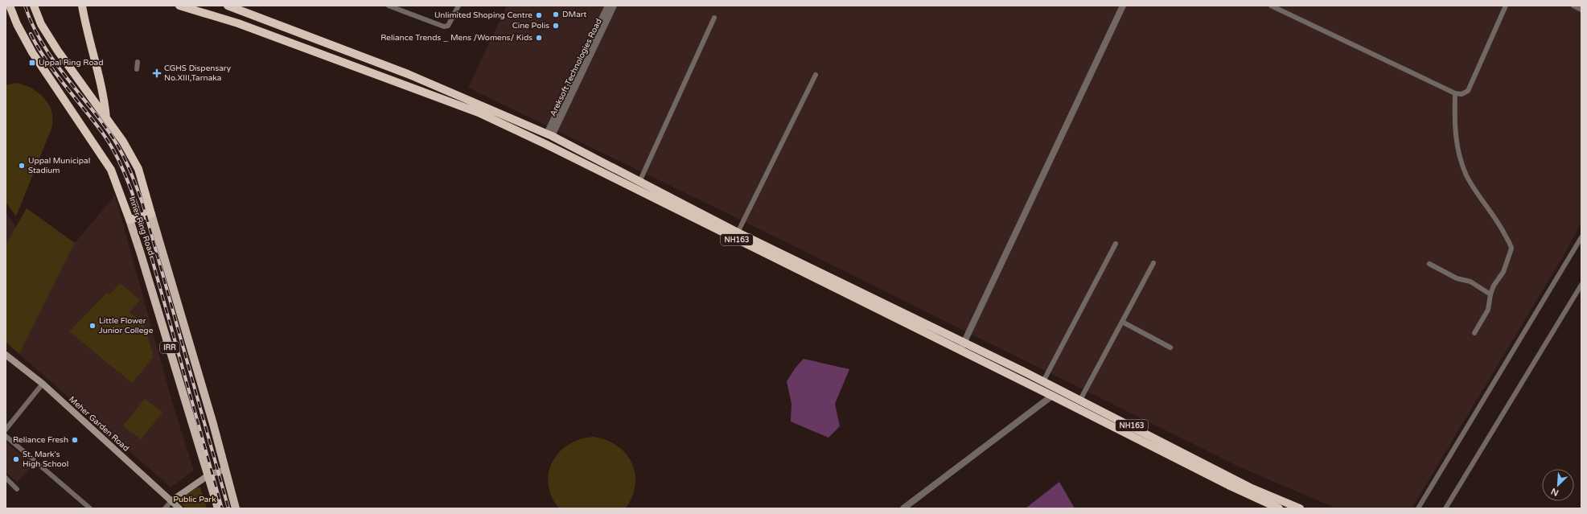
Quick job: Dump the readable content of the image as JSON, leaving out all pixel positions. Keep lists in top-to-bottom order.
{
  "streets": {
    "highway": ["Inner Ring Road", "NH163", "IRR"],
    "main road": ["Meher Garden Road"],
    "street": ["Areksoft Technologies Road"]
  },
  "crossings": [
    ["Areksoft Technologies Road", "NH163"],
    ["Inner Ring Road", "IRR"]
  ],
  "parks": ["Public Park"],
  "places": {
    "other": [
      "DMart",
      "Unlimited Shoping Centre",
      "Cine Polis",
      "Reliance Trends _ Mens /Womens/ Kids",
      "Uppal Municipal Stadium",
      "Little Flower Junior College",
      "Reliance Fresh",
      "St. Mark's High School"
    ],
    "transit": ["Uppal Ring Road"],
    "health": ["CGHS Dispensary No.XIII,Tarnaka"]
  },
  "north": "bottom left"
}
